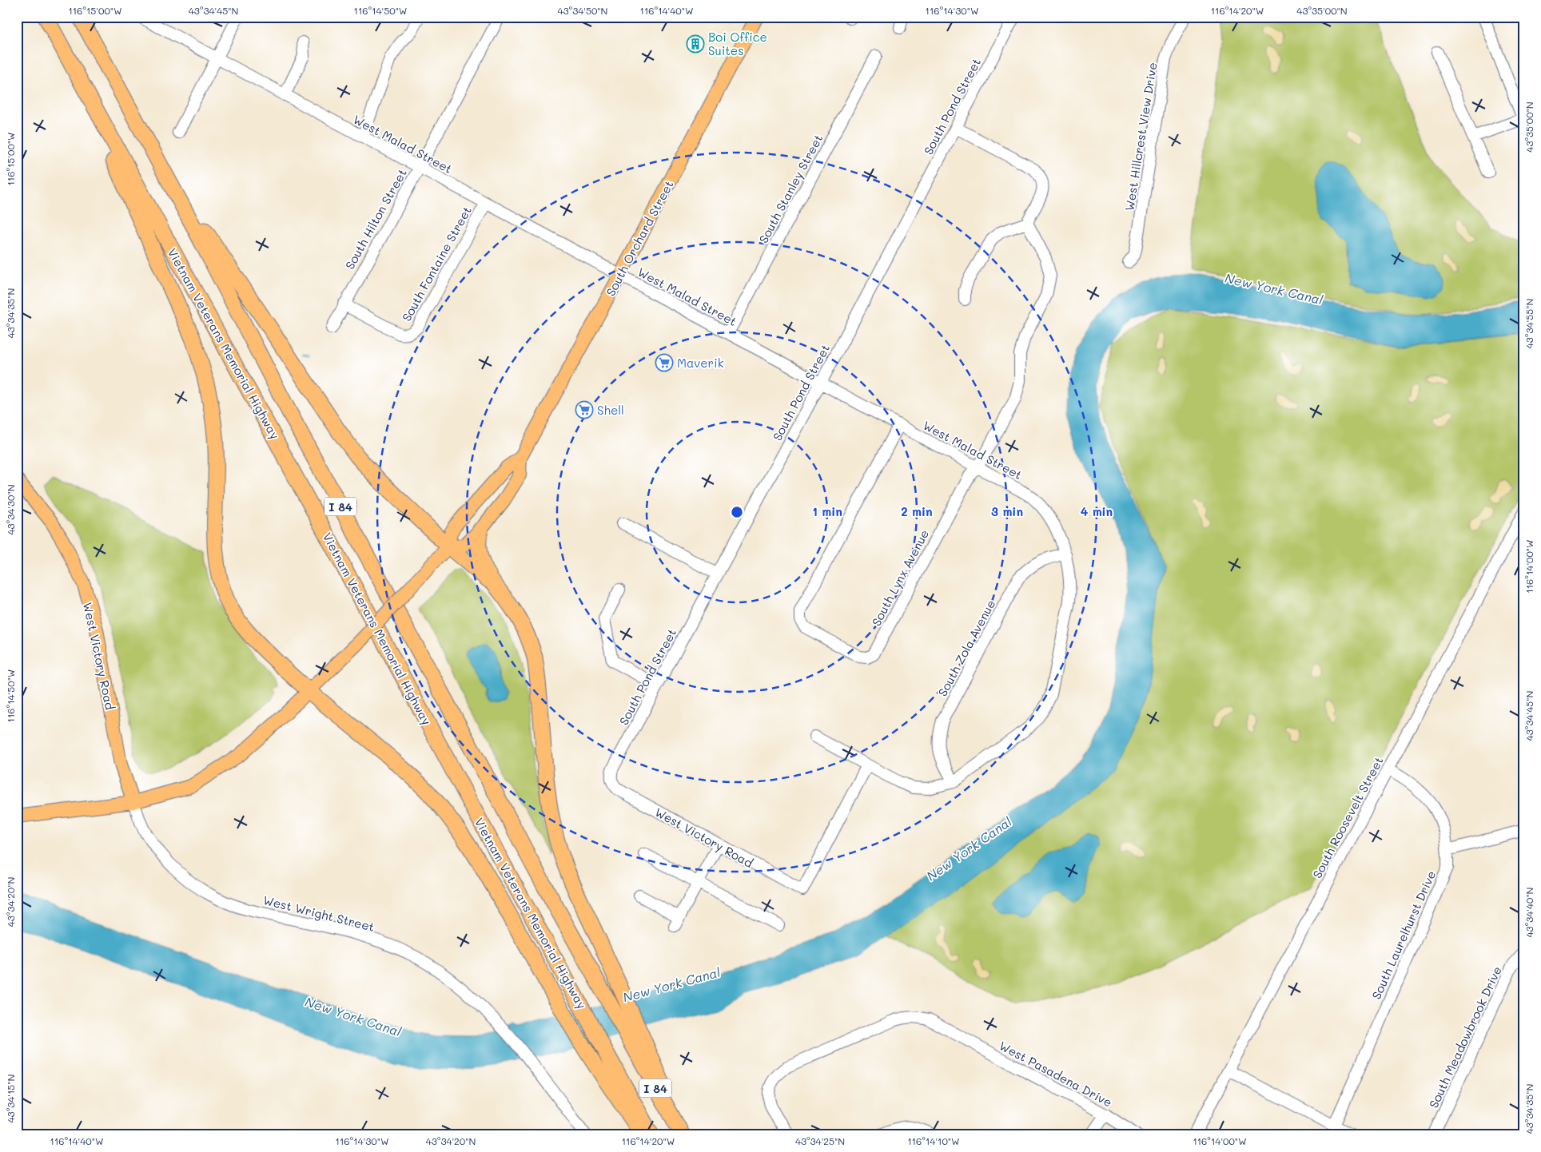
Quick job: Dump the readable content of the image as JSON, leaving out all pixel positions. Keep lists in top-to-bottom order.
{
  "streets": {
    "highway": ["Vietnam Veterans Memorial Highway", "I 84"],
    "main road": ["South Orchard Street", "West Victory Road"],
    "street": [
      "South Pond Street",
      "West Hillcrest View Drive",
      "West Malad Street",
      "South Stanley Street",
      "South Hilton Street",
      "South Fontaine Street",
      "South Lynx Avenue",
      "South Zola Avenue",
      "South Roosevelt Street",
      "West Wright Street",
      "South Laurelhurst Drive",
      "South Meadowbrook Drive",
      "West Pasadena Drive"
    ]
  },
  "crossings": [
    ["South Pond Street", "West Malad Street"],
    ["South Pond Street", "West Victory Road"],
    ["West Malad Street", "South Stanley Street"],
    ["West Malad Street", "South Hilton Street"],
    ["West Malad Street", "South Orchard Street"],
    ["West Malad Street", "South Fontaine Street"],
    ["West Malad Street", "South Lynx Avenue"],
    ["West Malad Street", "South Zola Avenue"],
    ["South Hilton Street", "South Fontaine Street"],
    ["South Orchard Street", "West Victory Road"],
    ["South Orchard Street", "West Wright Street"],
    ["West Victory Road", "West Wright Street"],
    ["South Roosevelt Street", "South Laurelhurst Drive"]
  ],
  "water": ["New York Canal"],
  "places": {
    "building": ["Boi Office Suites"],
    "supermarket": ["Maverik", "Shell"]
  },
  "coordinates": [
    "116°15'00\"W",
    "43°34'45\"N",
    "116°14'50\"W",
    "43°34'50\"N",
    "116°14'40\"W",
    "116°14'30\"W",
    "116°14'20\"W",
    "43°35'00\"N",
    "43°34'35\"N",
    "43°34'55\"N",
    "43°34'30\"N",
    "116°14'00\"W",
    "43°34'20\"N",
    "43°34'40\"N",
    "43°34'15\"N",
    "43°34'25\"N",
    "116°14'10\"W"
  ],
  "rings": [
    "1 min",
    "2 min",
    "3 min",
    "4 min"
  ]
}
